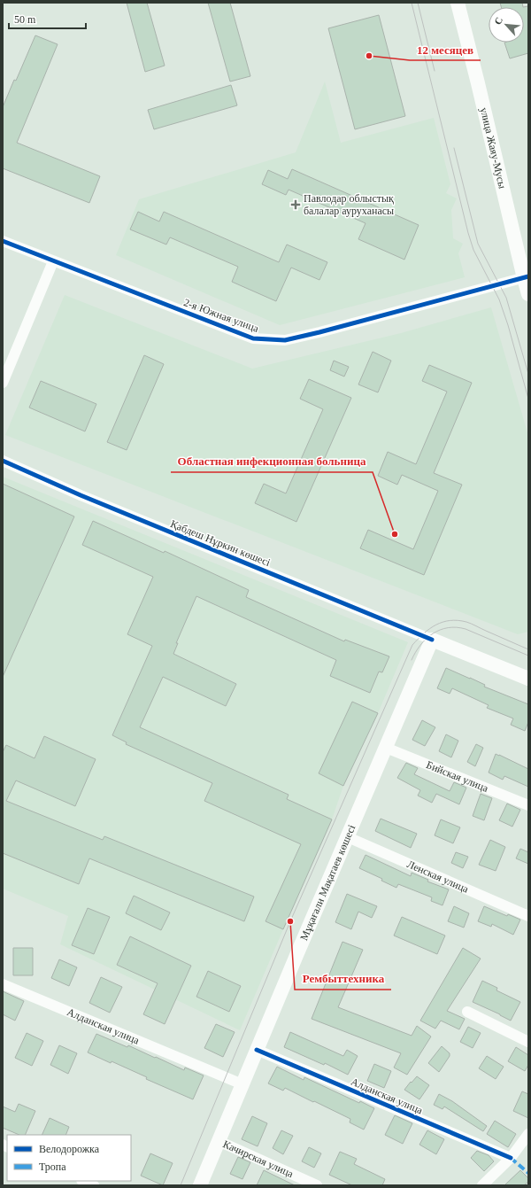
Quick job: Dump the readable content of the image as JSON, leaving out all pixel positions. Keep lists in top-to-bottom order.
{
  "streets": {
    "main road": ["улица Жаяу-Мусы", "Қабдеш Нұркин көшесі", "Мұқағали Мақатаев көшесі"],
    "street": [
      "2-я Южная улица",
      "Бийская улица",
      "Ленская улица",
      "Алданская улица",
      "Качирская улица"
    ]
  },
  "crossings": [
    ["улица Жаяу-Мусы", "2-я Южная улица"],
    ["Қабдеш Нұркин көшесі", "Мұқағали Мақатаев көшесі"],
    ["Бийская улица", "Мұқағали Мақатаев көшесі"],
    ["Ленская улица", "Мұқағали Мақатаев көшесі"],
    ["Мұқағали Мақатаев көшесі", "Алданская улица"],
    ["Мұқағали Мақатаев көшесі", "Качирская улица"]
  ],
  "places": {
    "other": ["12 месяцев", "Областная инфекционная больница", "Рембыттехника"],
    "health": ["Павлодар облыстық балалар ауруханасы"]
  },
  "legend": ["Велодорожка", "Тропа"],
  "scale_bar": "50 m",
  "north": "top left"
}
